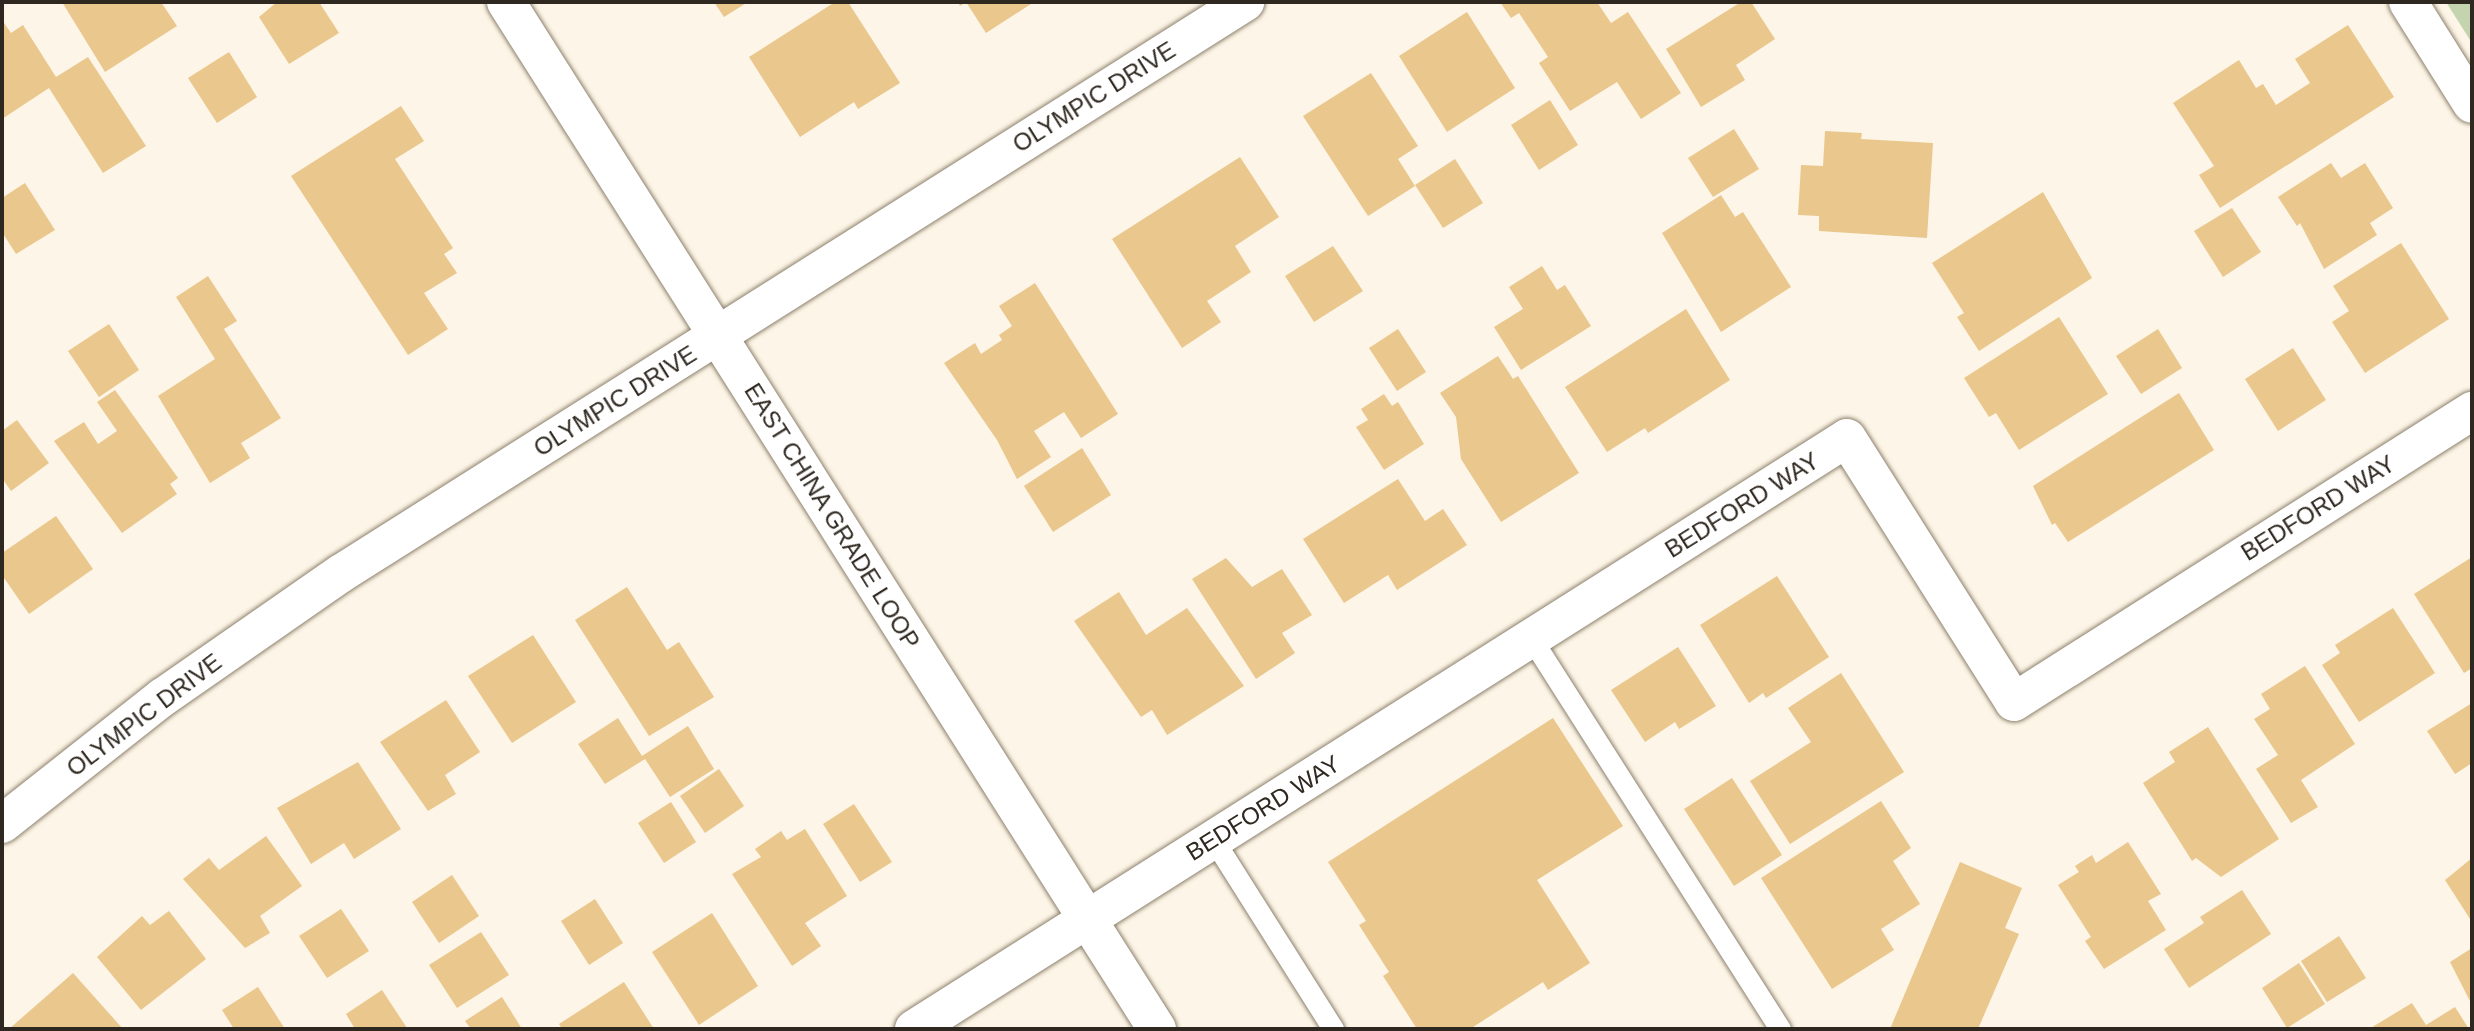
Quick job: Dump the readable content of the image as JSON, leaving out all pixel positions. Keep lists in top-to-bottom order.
{
  "streets": {
    "street": ["OLYMPIC DRIVE", "BEDFORD WAY", "EAST CHINA GRADE LOOP"]
  },
  "crossings": [
    ["OLYMPIC DRIVE", "EAST CHINA GRADE LOOP"],
    ["BEDFORD WAY", "EAST CHINA GRADE LOOP"]
  ]
}
